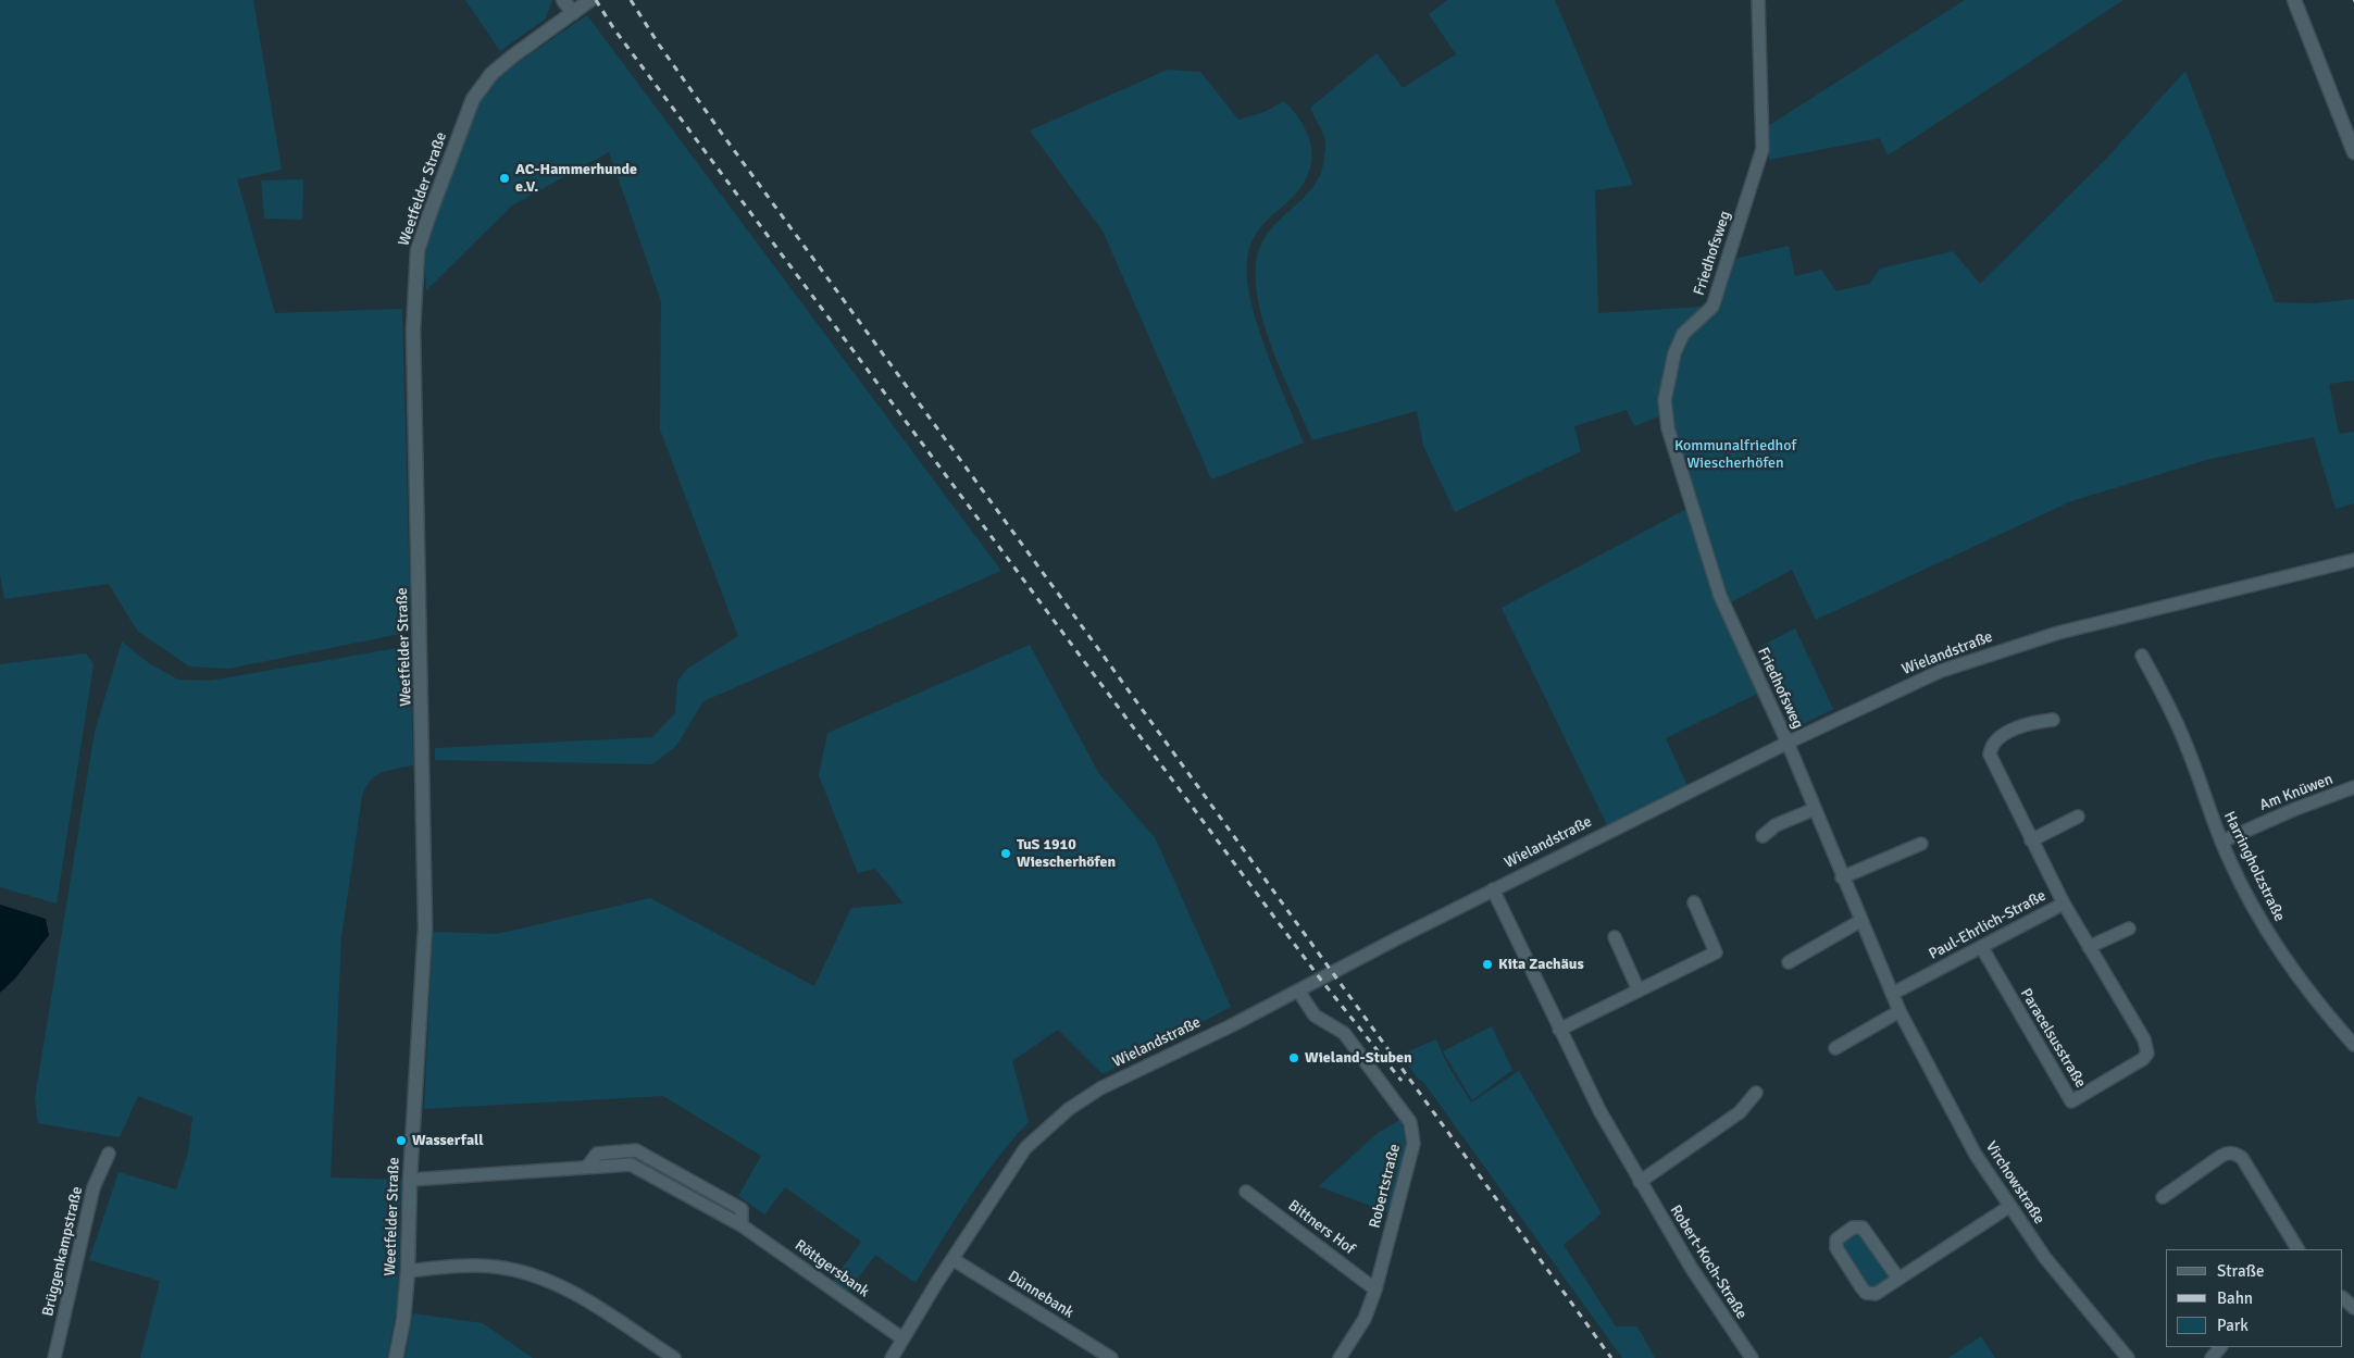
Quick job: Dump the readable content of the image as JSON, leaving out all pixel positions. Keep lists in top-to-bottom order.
{
  "streets": {
    "street": [
      "Weetfelder Straße",
      "Friedhofsweg",
      "Wielandstraße",
      "Am Knüwen",
      "Harringholzstraße",
      "Paul-Ehrlich-Straße",
      "Paracelsusstraße",
      "Virchowstraße",
      "Robertstraße",
      "Bittners Hof",
      "Brüggenkampstraße",
      "Robert-Koch-Straße",
      "Röttgersbank",
      "Dünnebank"
    ]
  },
  "crossings": [
    ["Weetfelder Straße", "Röttgersbank"],
    ["Friedhofsweg", "Wielandstraße"],
    ["Friedhofsweg", "Virchowstraße"],
    ["Wielandstraße", "Virchowstraße"],
    ["Wielandstraße", "Robertstraße"],
    ["Wielandstraße", "Robert-Koch-Straße"],
    ["Wielandstraße", "Röttgersbank"],
    ["Wielandstraße", "Dünnebank"],
    ["Am Knüwen", "Harringholzstraße"],
    ["Paul-Ehrlich-Straße", "Paracelsusstraße"],
    ["Paul-Ehrlich-Straße", "Virchowstraße"],
    ["Robertstraße", "Bittners Hof"]
  ],
  "parks": ["Kommunalfriedhof Wiescherhöfen"],
  "places": [
    "AC-Hammerhunde e.V.",
    "TuS 1910 Wiescherhöfen",
    "Kita Zachäus",
    "Wieland-Stuben",
    "Wasserfall"
  ],
  "legend": ["Straße", "Bahn", "Park"]
}
